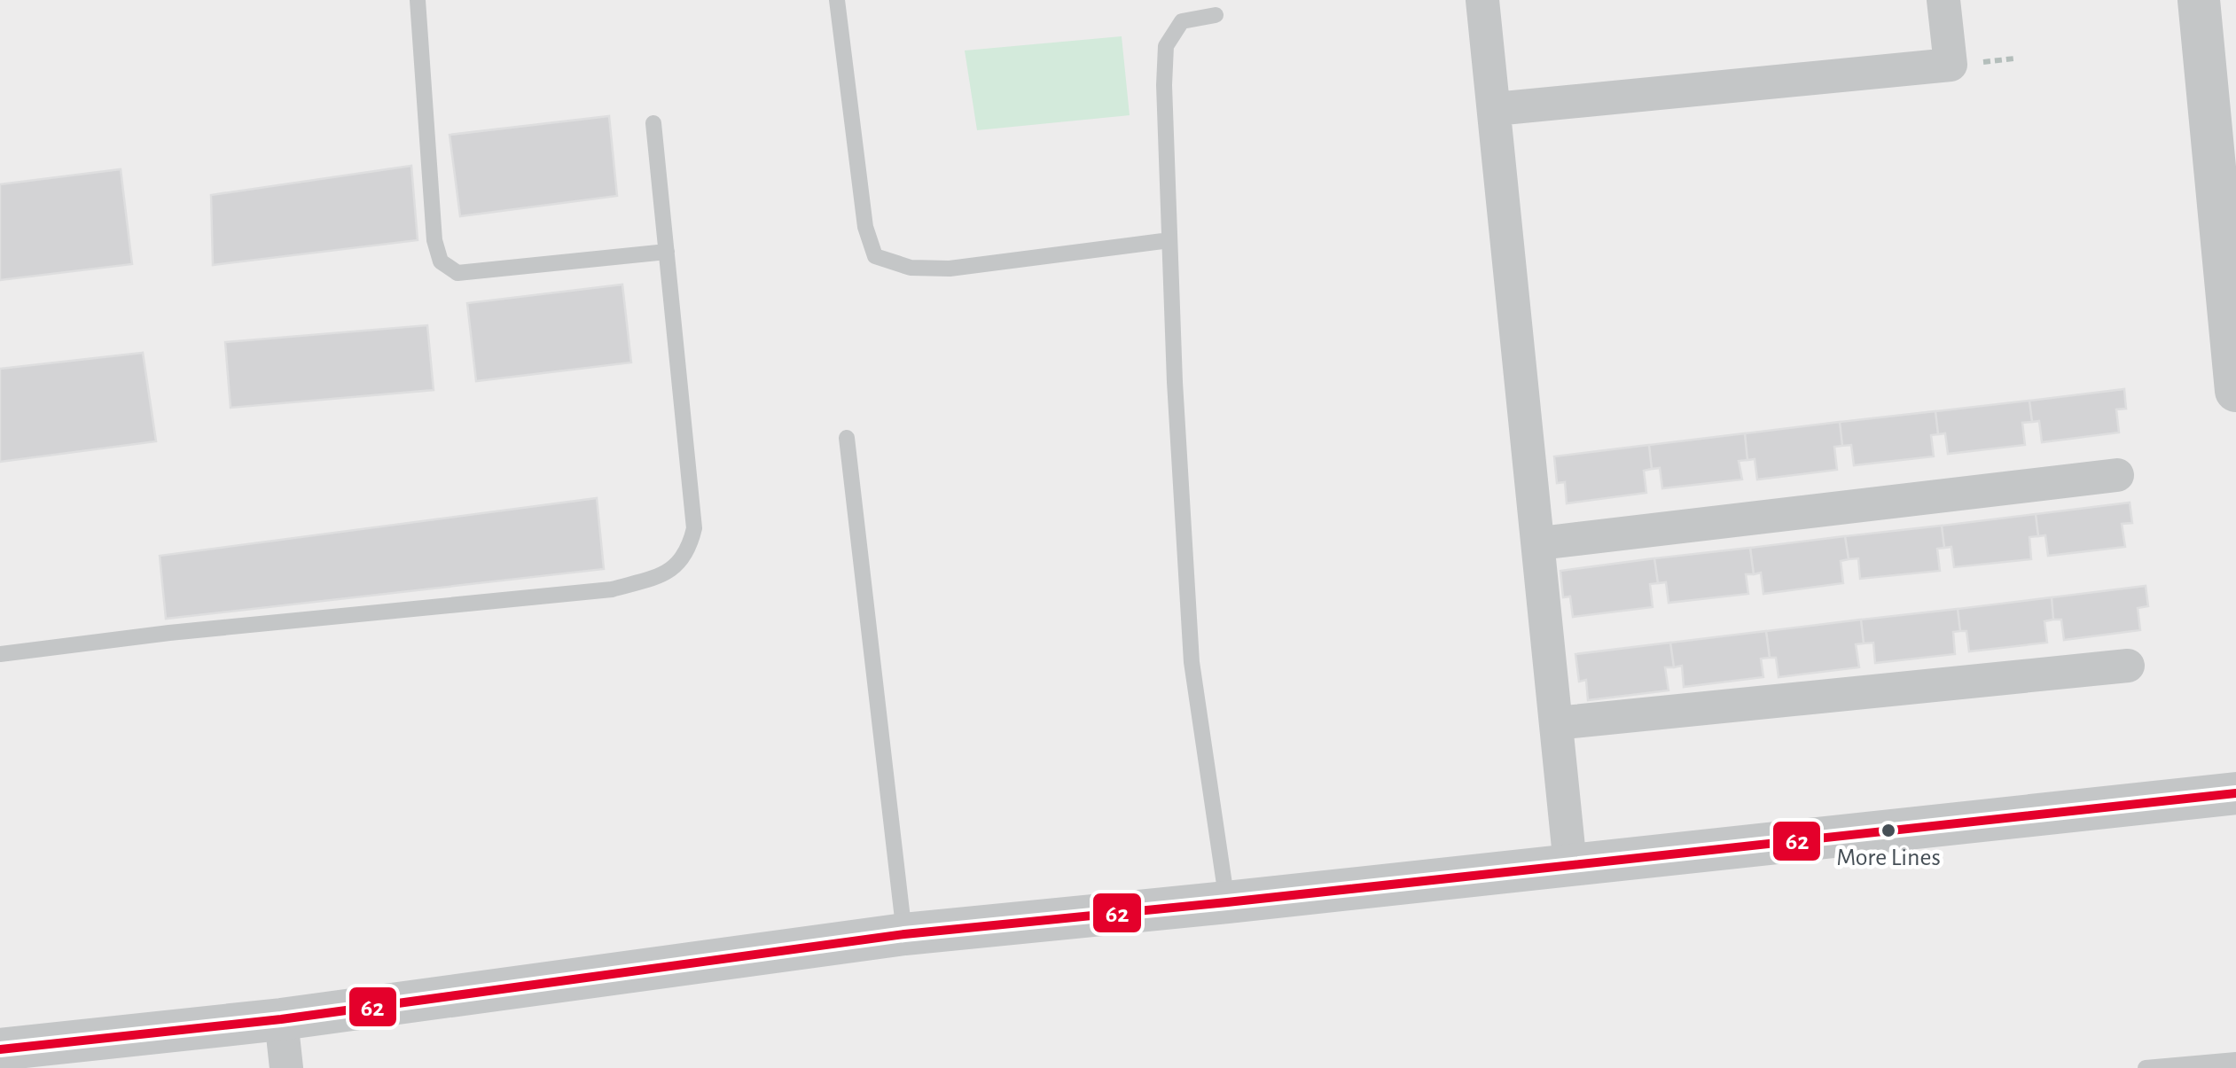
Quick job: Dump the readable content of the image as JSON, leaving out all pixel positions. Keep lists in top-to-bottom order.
{
  "places": ["More Lines"],
  "lines": ["transit line 62"]
}
